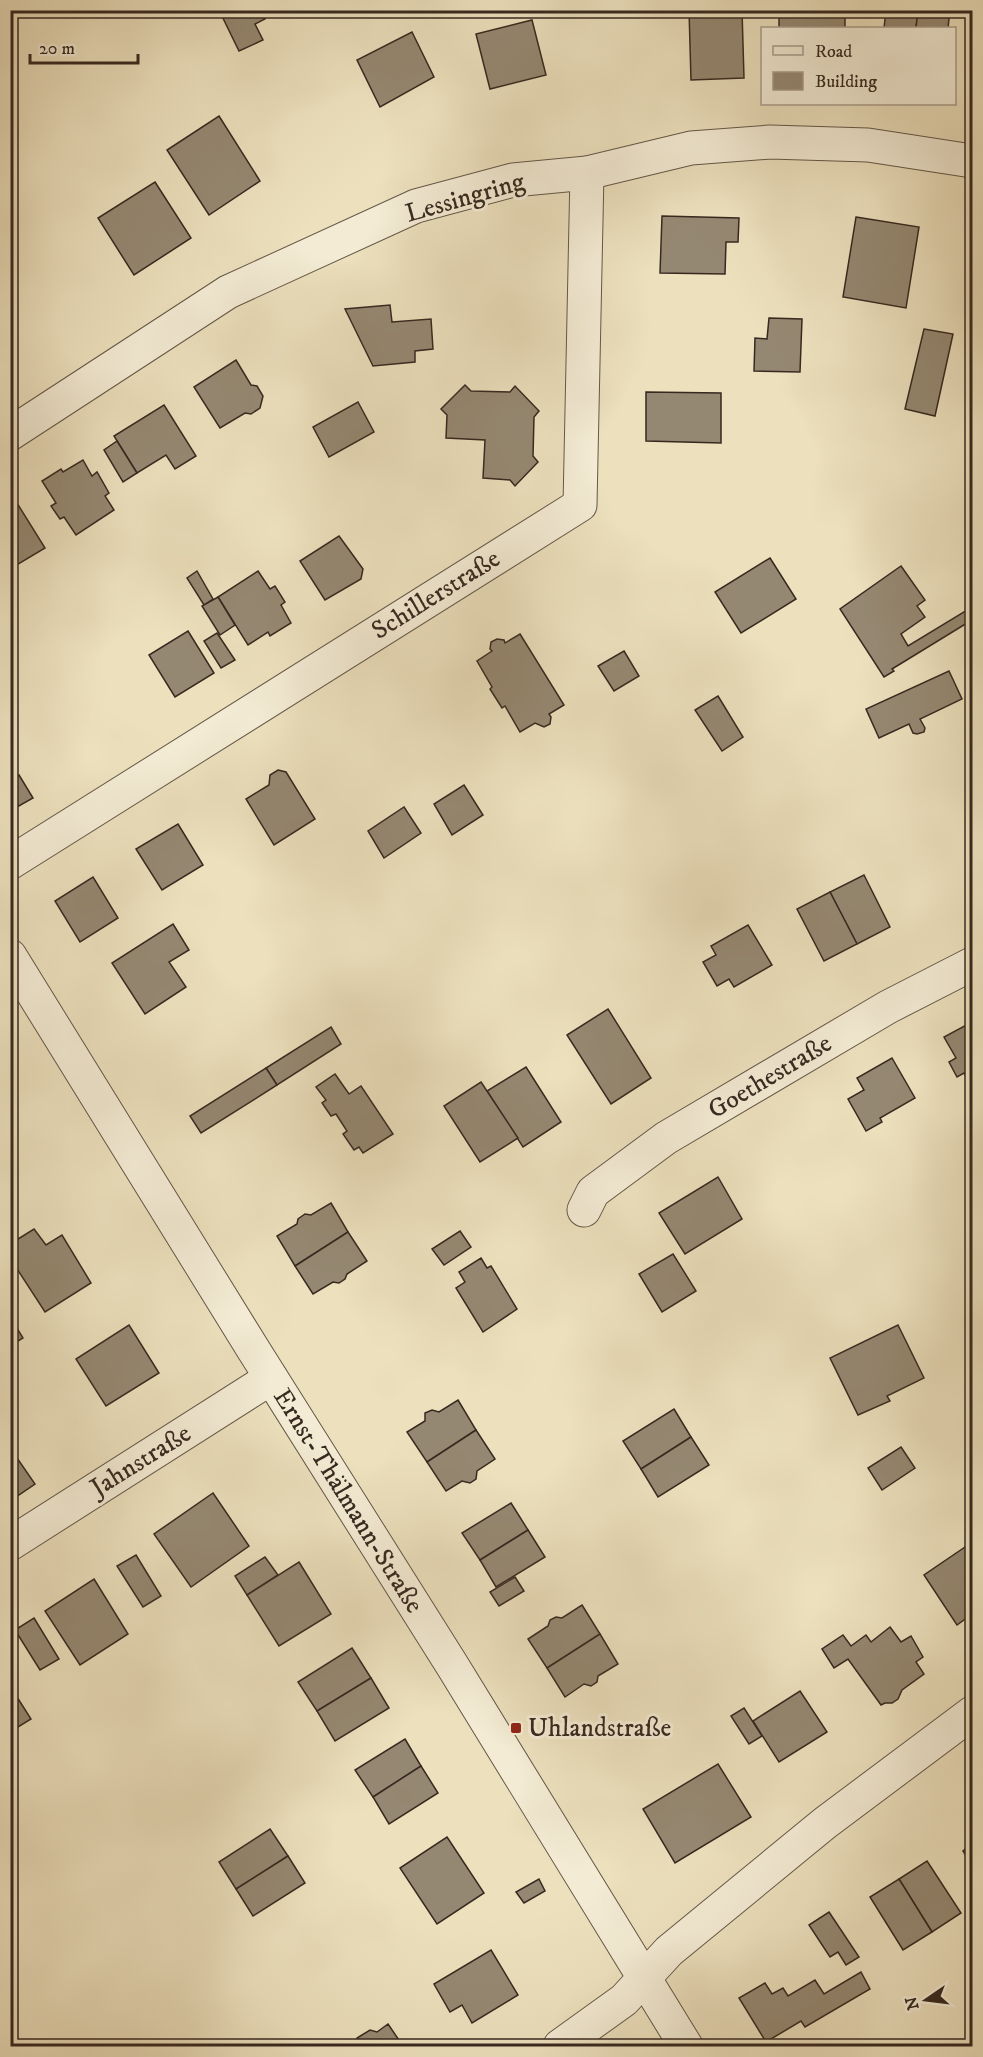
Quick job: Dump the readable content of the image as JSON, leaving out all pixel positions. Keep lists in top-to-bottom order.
{
  "streets": {
    "street": [
      "Lessingring",
      "Schillerstraße",
      "Goethestraße",
      "Jahnstraße",
      "Ernst-Thälmann-Straße"
    ]
  },
  "crossings": [
    ["Lessingring", "Schillerstraße"],
    ["Jahnstraße", "Ernst-Thälmann-Straße"]
  ],
  "places": {
    "transit": ["Uhlandstraße"]
  },
  "legend": ["Road", "Building"],
  "scale_bar": "20 m",
  "north": "left"
}
